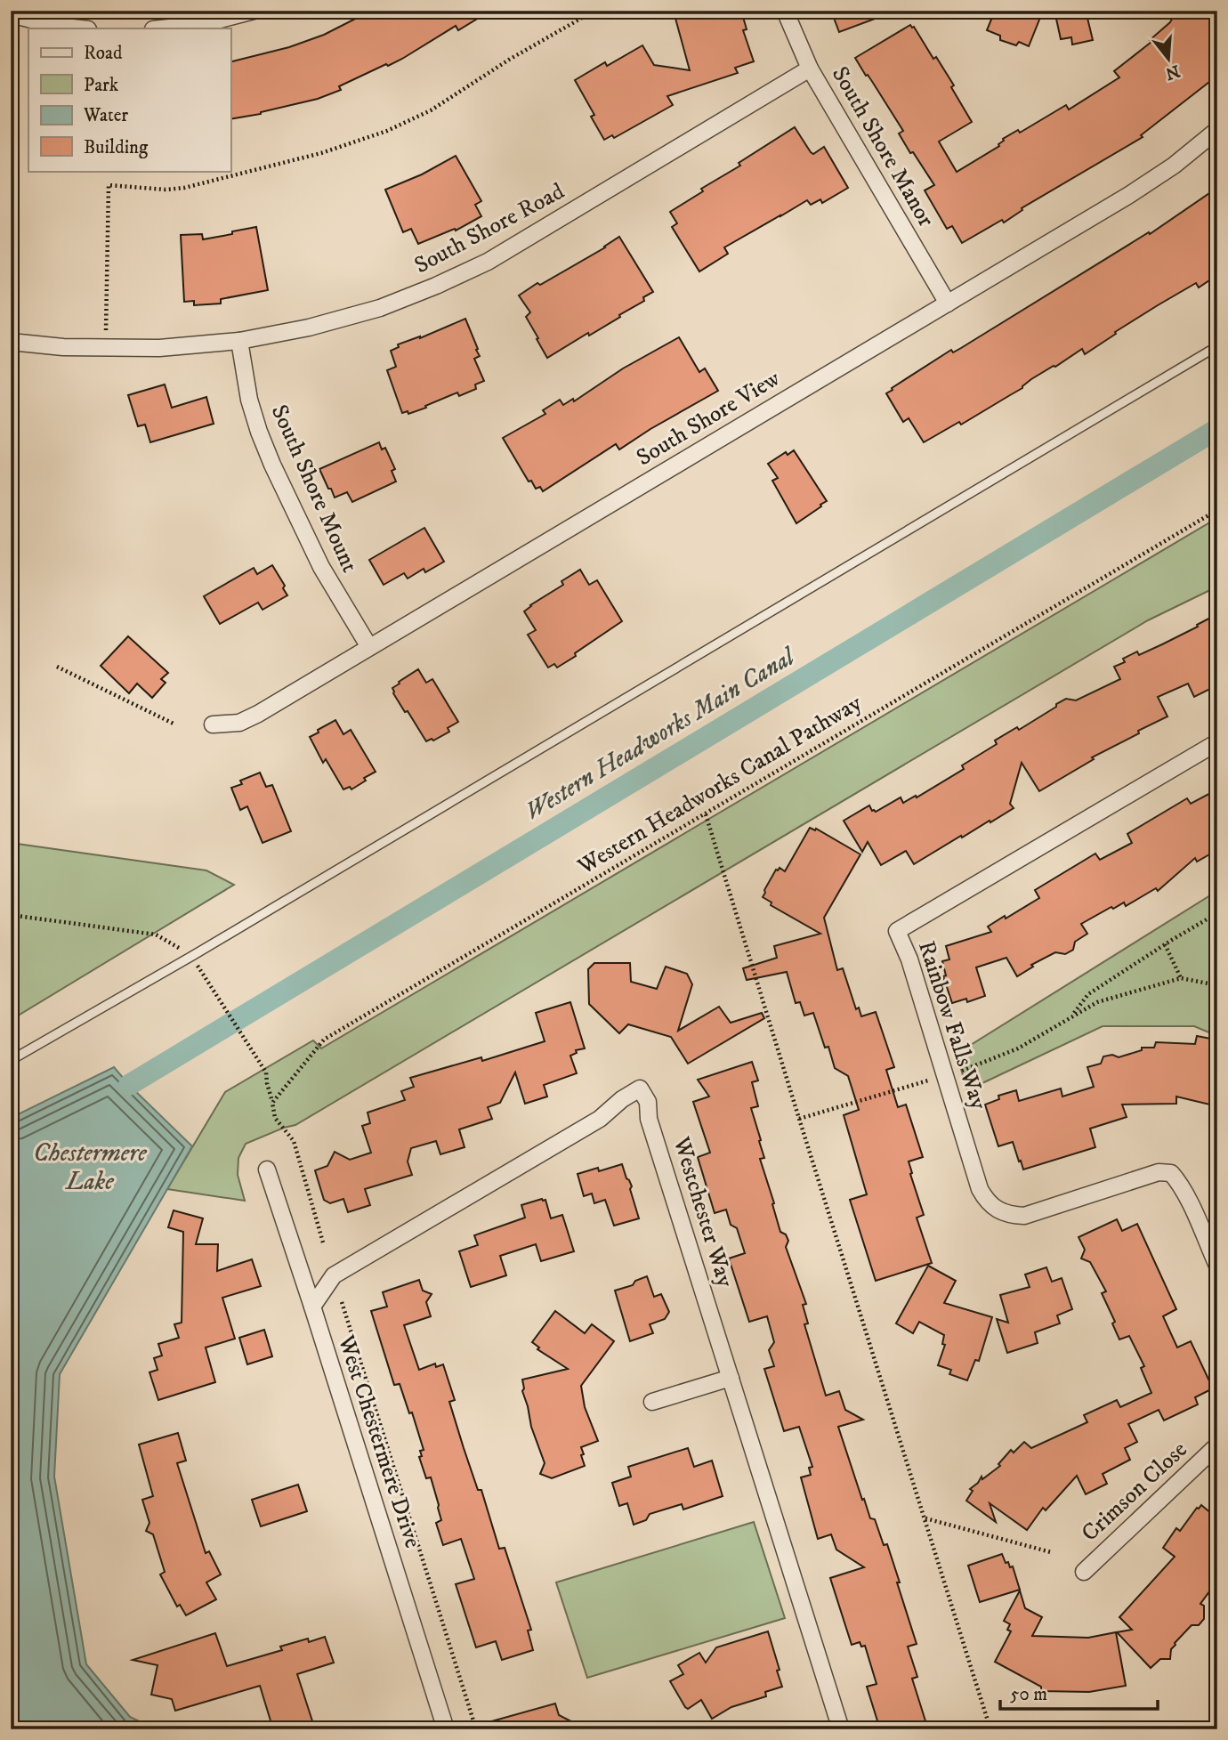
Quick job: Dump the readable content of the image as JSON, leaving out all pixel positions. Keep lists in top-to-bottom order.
{
  "streets": {
    "street": [
      "South Shore Manor",
      "South Shore Road",
      "South Shore View",
      "South Shore Mount",
      "Rainbow Falls Way",
      "Westchester Way",
      "West Chestermere Drive",
      "Crimson Close"
    ],
    "path": ["Western Headworks Canal Pathway"]
  },
  "crossings": [
    ["South Shore Manor", "South Shore Road"],
    ["South Shore Manor", "South Shore View"],
    ["South Shore Road", "South Shore Mount"],
    ["South Shore View", "South Shore Mount"],
    ["Westchester Way", "West Chestermere Drive"]
  ],
  "water": ["Western Headworks Main Canal", "Chestermere Lake"],
  "legend": [
    "Road",
    "Park",
    "Water",
    "Building"
  ],
  "scale_bar": "50 m",
  "north": "bottom"
}
